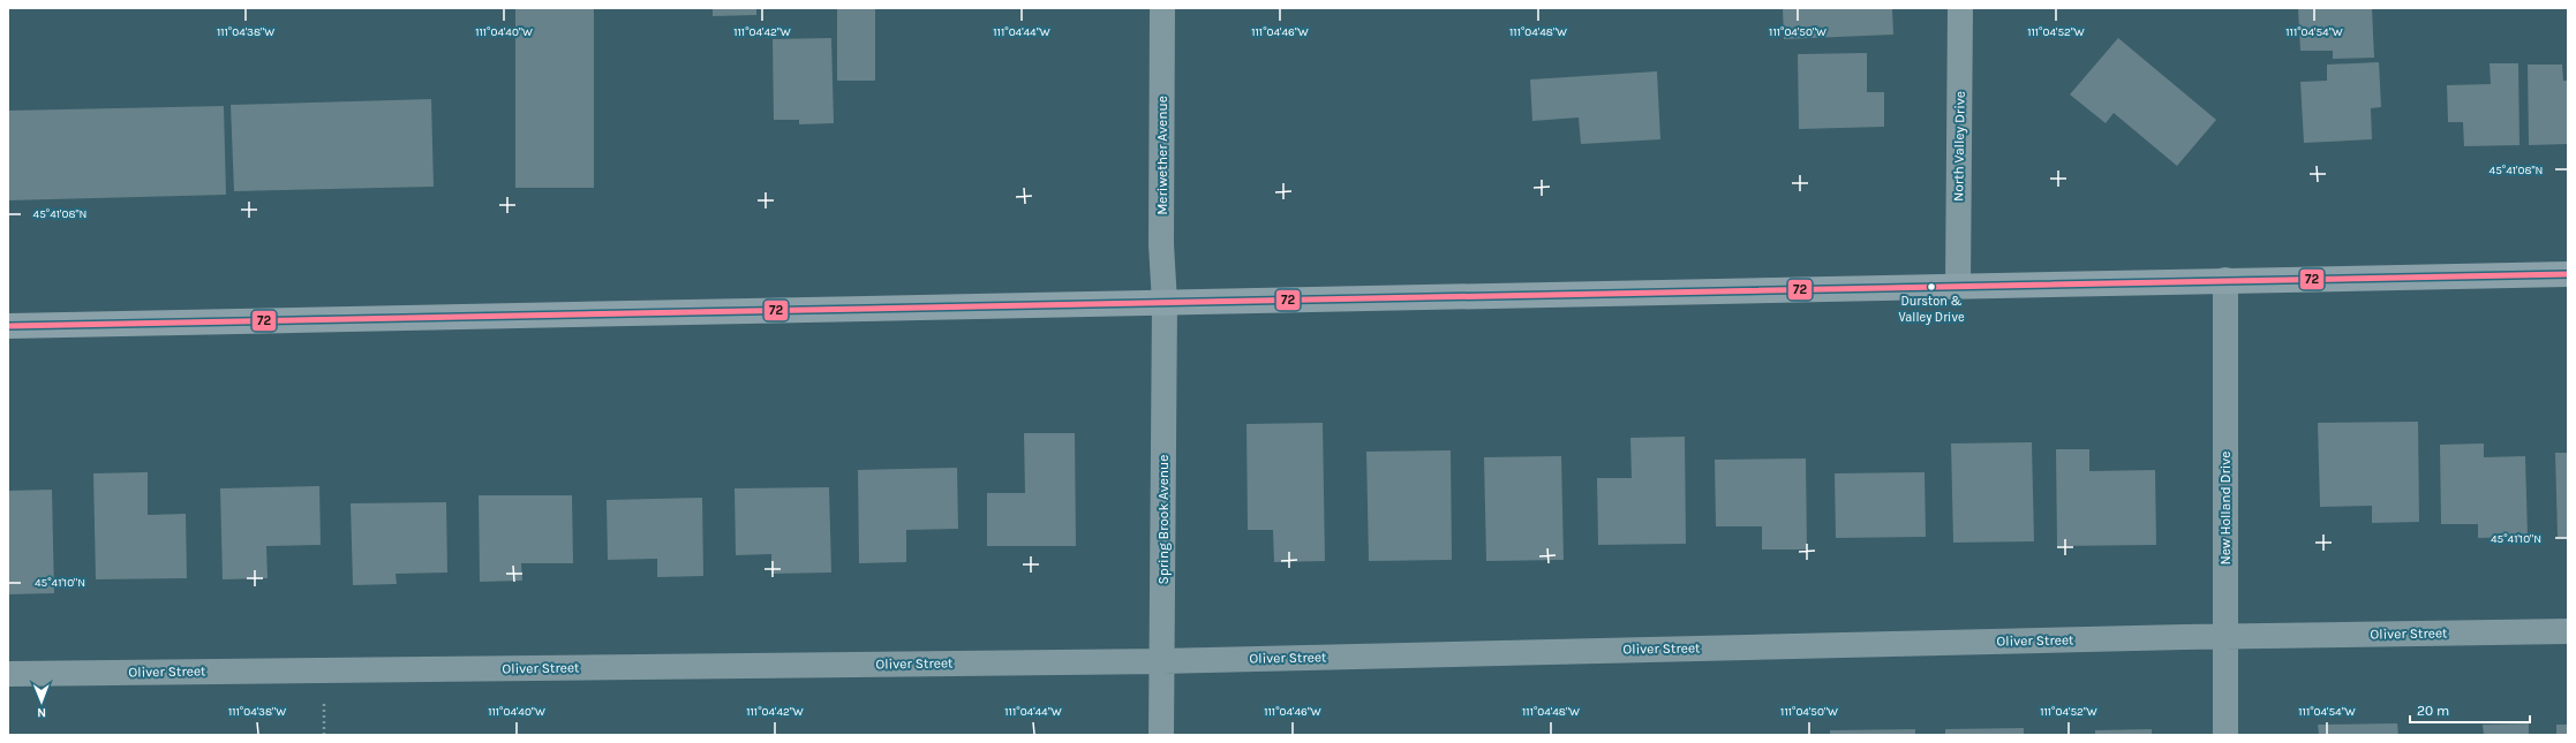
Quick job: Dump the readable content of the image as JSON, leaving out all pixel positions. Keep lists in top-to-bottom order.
{
  "streets": {
    "street": [
      "North Valley Drive",
      "Meriwether Avenue",
      "New Holland Drive",
      "Spring Brook Avenue",
      "Oliver Street"
    ]
  },
  "crossings": [
    ["Meriwether Avenue", "Spring Brook Avenue"],
    ["New Holland Drive", "Oliver Street"],
    ["Spring Brook Avenue", "Oliver Street"]
  ],
  "places": ["Durston & Valley Drive"],
  "lines": ["transit line 72"],
  "scale_bar": "20 m",
  "north": "bottom",
  "coordinates": [
    "111°04'38\"W",
    "111°04'40\"W",
    "111°04'42\"W",
    "111°04'44\"W",
    "111°04'46\"W",
    "111°04'48\"W",
    "111°04'50\"W",
    "111°04'52\"W",
    "111°04'54\"W",
    "45°41'08\"N",
    "45°41'10\"N"
  ]
}
